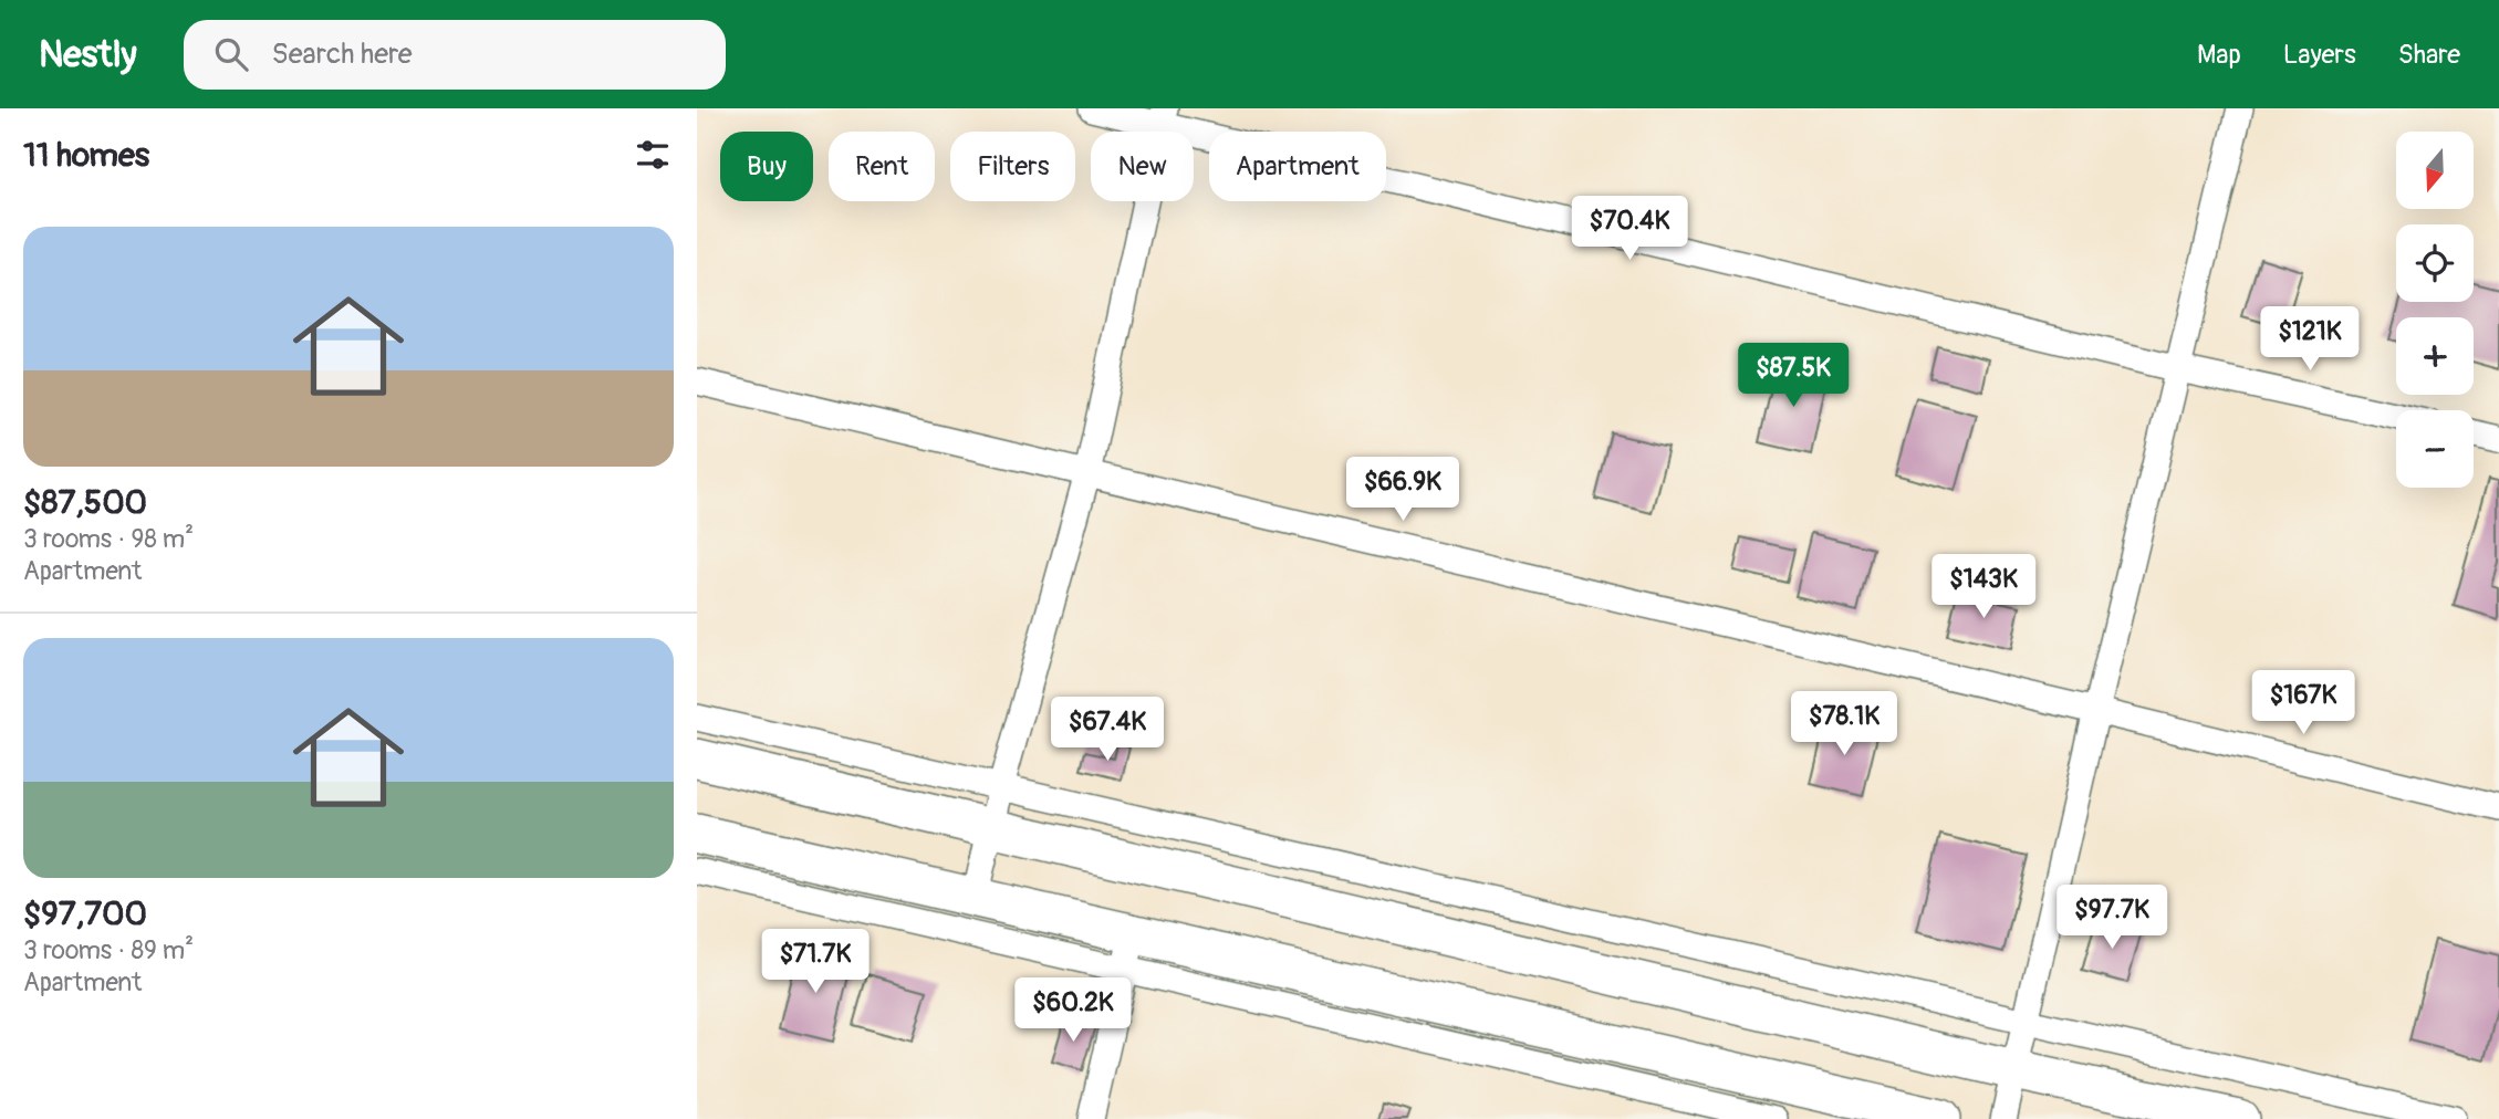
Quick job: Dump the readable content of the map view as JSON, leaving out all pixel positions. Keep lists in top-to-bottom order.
{
  "north": "bottom",
  "page": {
    "header": "Nestly",
    "search": "Search here",
    "nav": ["Map", "Layers", "Share"],
    "heading": "11 homes",
    "map_buttons": ["+", "−"],
    "chip": [
      "Buy",
      "Rent",
      "Filters",
      "New",
      "Apartment"
    ],
    "price": [
      "$70.4K",
      "$121K",
      "$87.5K",
      "$66.9K",
      "$143K",
      "$167K",
      "$78.1K",
      "$67.4K",
      "$97.7K",
      "$71.7K",
      "$60.2K"
    ],
    "list": [
      {
        "name": "$87,500",
        "note": "3 rooms · 98 m² · Apartment"
      },
      {
        "name": "$97,700",
        "note": "3 rooms · 89 m² · Apartment"
      }
    ]
  }
}
